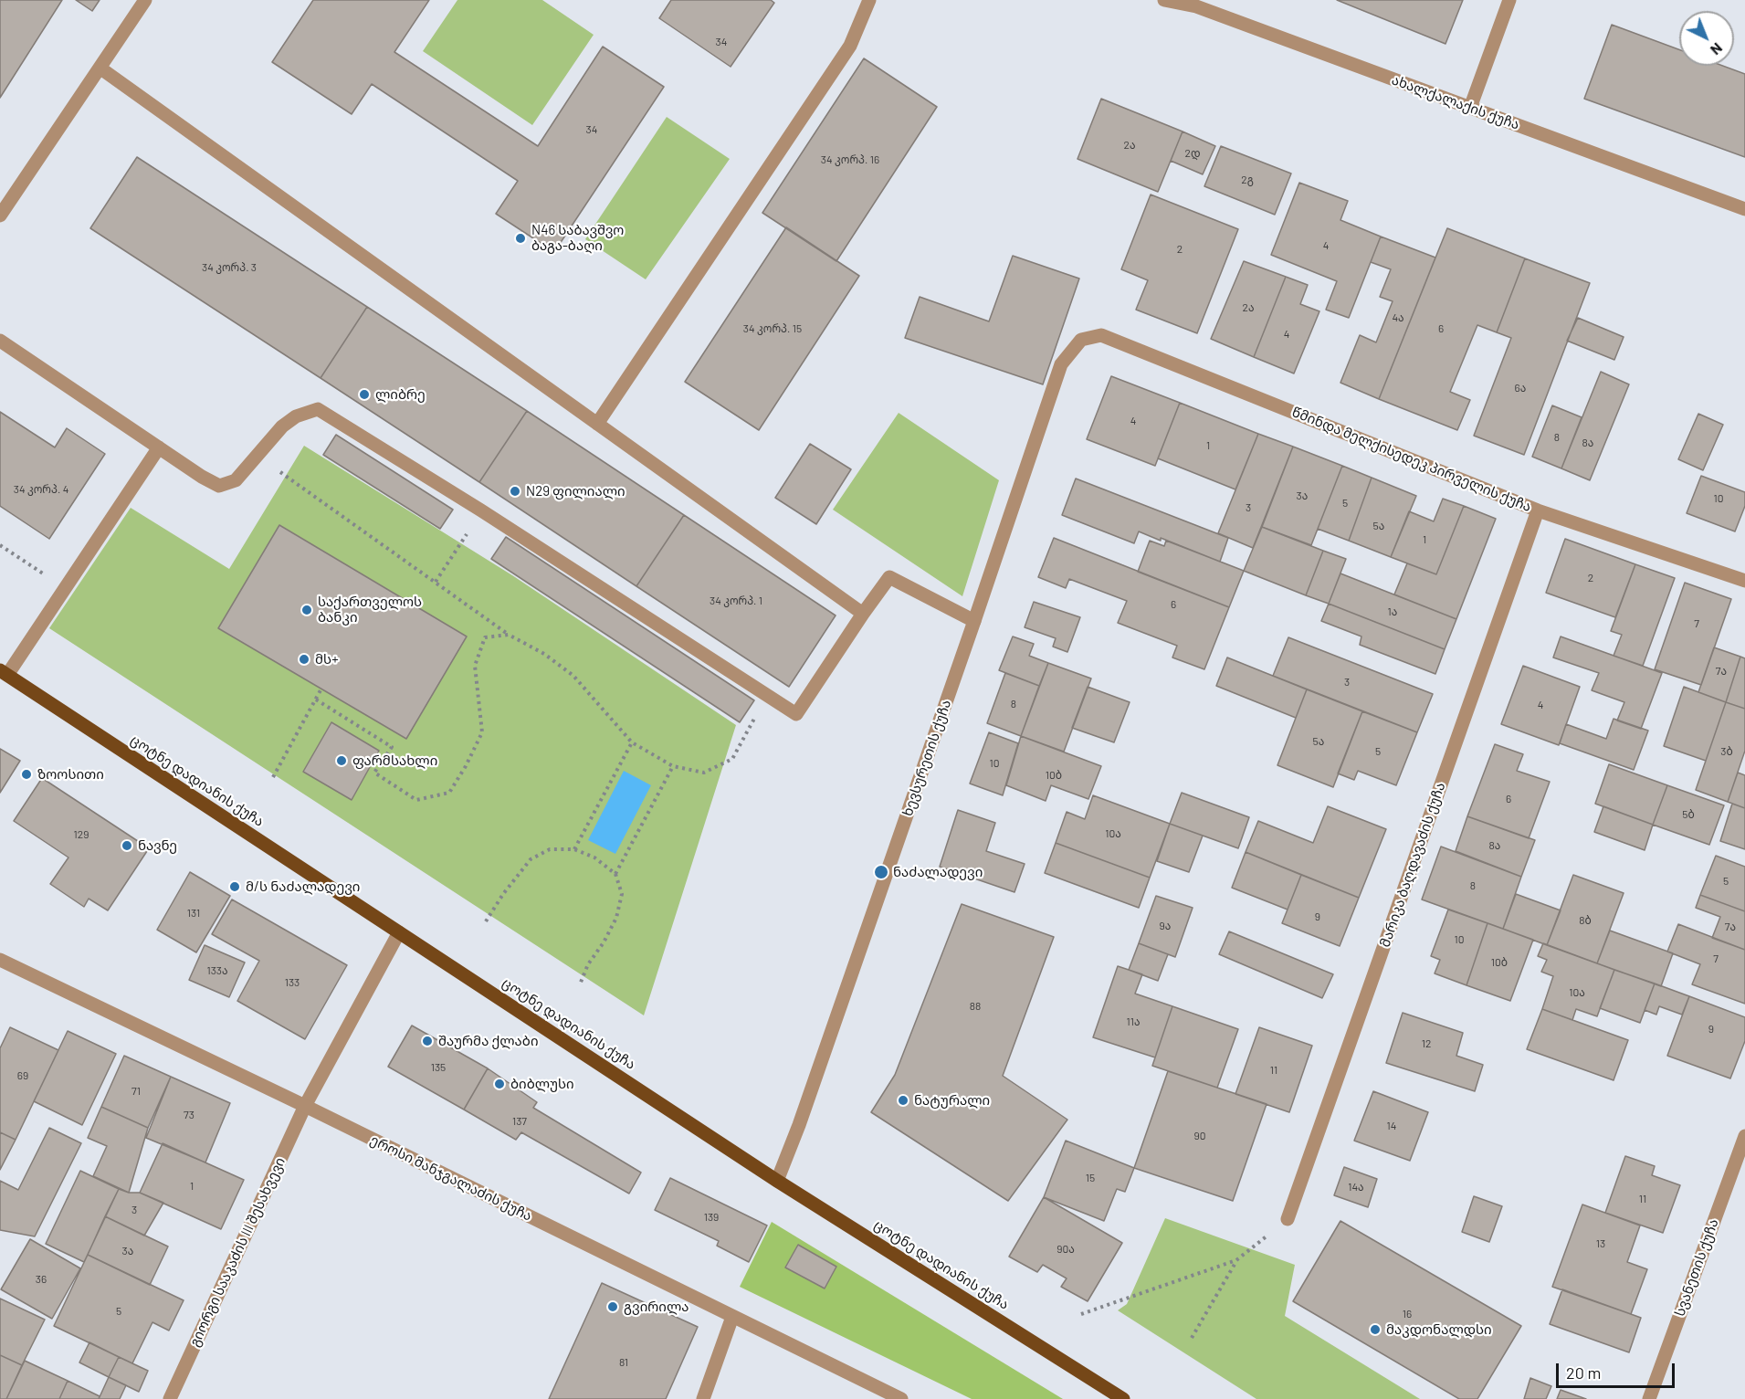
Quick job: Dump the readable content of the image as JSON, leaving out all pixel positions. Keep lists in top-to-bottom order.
{
  "streets": {
    "main road": ["ცოტნე დადიანის ქუჩა"],
    "street": [
      "ახალქალაქის ქუჩა",
      "წმინდა მელქისედეკ პირველის ქუჩა",
      "ხევსურეთის ქუჩა",
      "მარიკა ბაღდავაძის ქუჩა",
      "ეროსი მანჯგალაძის ქუჩა",
      "გიორგი სააკაძის III შესახვევი",
      "სვანეთის ქუჩა"
    ]
  },
  "crossings": [
    ["წმინდა მელქისედეკ პირველის ქუჩა", "ხევსურეთის ქუჩა"],
    ["წმინდა მელქისედეკ პირველის ქუჩა", "მარიკა ბაღდავაძის ქუჩა"],
    ["ხევსურეთის ქუჩა", "ცოტნე დადიანის ქუჩა"],
    ["ცოტნე დადიანის ქუჩა", "გიორგი სააკაძის III შესახვევი"],
    ["ეროსი მანჯგალაძის ქუჩა", "გიორგი სააკაძის III შესახვევი"]
  ],
  "places": [
    "N46 საბავშვო ბაგა-ბაღი",
    "ლიბრე",
    "N29 ფილიალი",
    "საქართველოს ბანკი",
    "მს+",
    "ფარმსახლი",
    "ზოოსითი",
    "ნავნე",
    "ნაძალადევი",
    "მ/ს ნაძალადევი",
    "შაურმა ქლაბი",
    "ბიბლუსი",
    "ნატურალი",
    "გვირილა",
    "მაკდონალდსი"
  ],
  "house_numbers": [
    "34",
    "34",
    "2ა",
    "2დ",
    "34 კორპ. 16",
    "2გ",
    "4",
    "2",
    "34 კორპ. 3",
    "2ა",
    "4ა",
    "34 კორპ. 15",
    "6",
    "4",
    "6ა",
    "4",
    "8",
    "8ა",
    "1",
    "34 კორპ. 4",
    "3ა",
    "10",
    "5",
    "3",
    "5ა",
    "1",
    "2",
    "34 კორპ. 1",
    "6",
    "1ა",
    "7",
    "7ა",
    "3",
    "8",
    "4",
    "5ა",
    "5",
    "3ბ",
    "10",
    "10ბ",
    "6",
    "5ბ",
    "10ა",
    "129",
    "8ა",
    "5",
    "8",
    "131",
    "9",
    "8ბ",
    "9ა",
    "7ა",
    "10",
    "7",
    "10ბ",
    "133ა",
    "133",
    "10ა",
    "88",
    "11ა",
    "9",
    "12",
    "135",
    "11",
    "69",
    "71",
    "73",
    "137",
    "14",
    "90",
    "15",
    "1",
    "14ა",
    "11",
    "3",
    "139",
    "13",
    "90ა",
    "3ა",
    "36",
    "5",
    "16",
    "81"
  ],
  "scale_bar": "20 m",
  "north": "bottom right"
}
